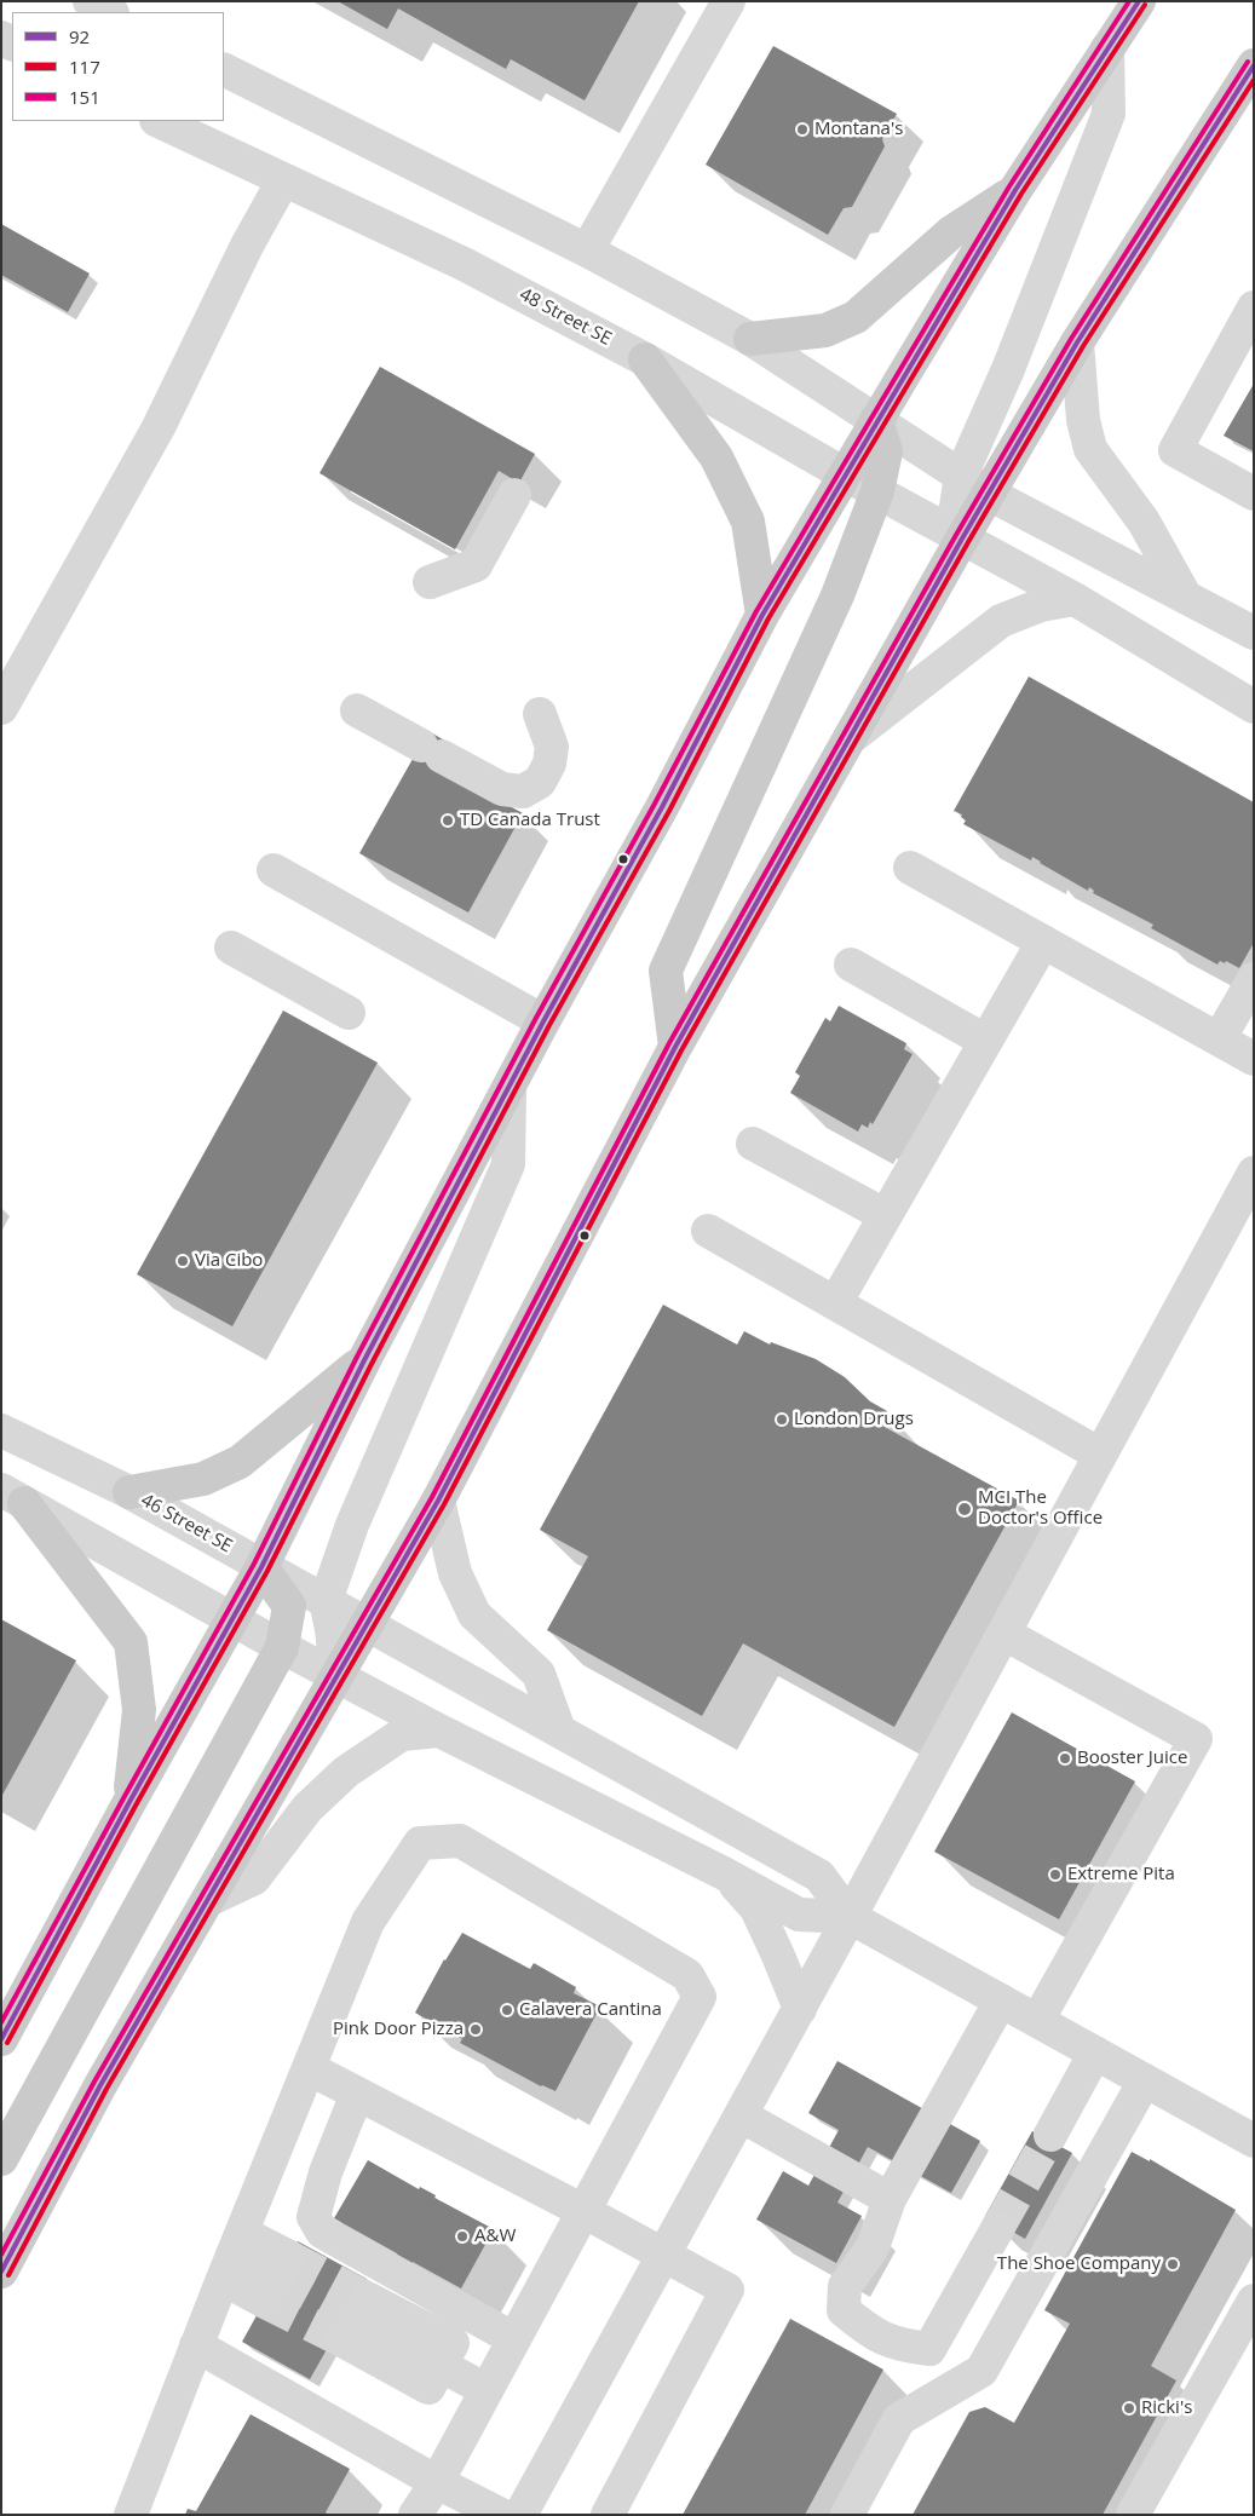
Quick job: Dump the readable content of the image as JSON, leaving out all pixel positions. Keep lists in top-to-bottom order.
{
  "streets": {
    "street": ["48 Street SE", "46 Street SE"]
  },
  "places": [
    "Montana's",
    "TD Canada Trust",
    "Via Cibo",
    "London Drugs",
    "MCI The Doctor's Office",
    "Booster Juice",
    "Extreme Pita",
    "Calavera Cantina",
    "Pink Door Pizza",
    "A&W",
    "The Shoe Company",
    "Ricki's"
  ],
  "lines": ["transit line 92", "transit line 151", "transit line 117"],
  "legend": ["92", "117", "151"]
}
